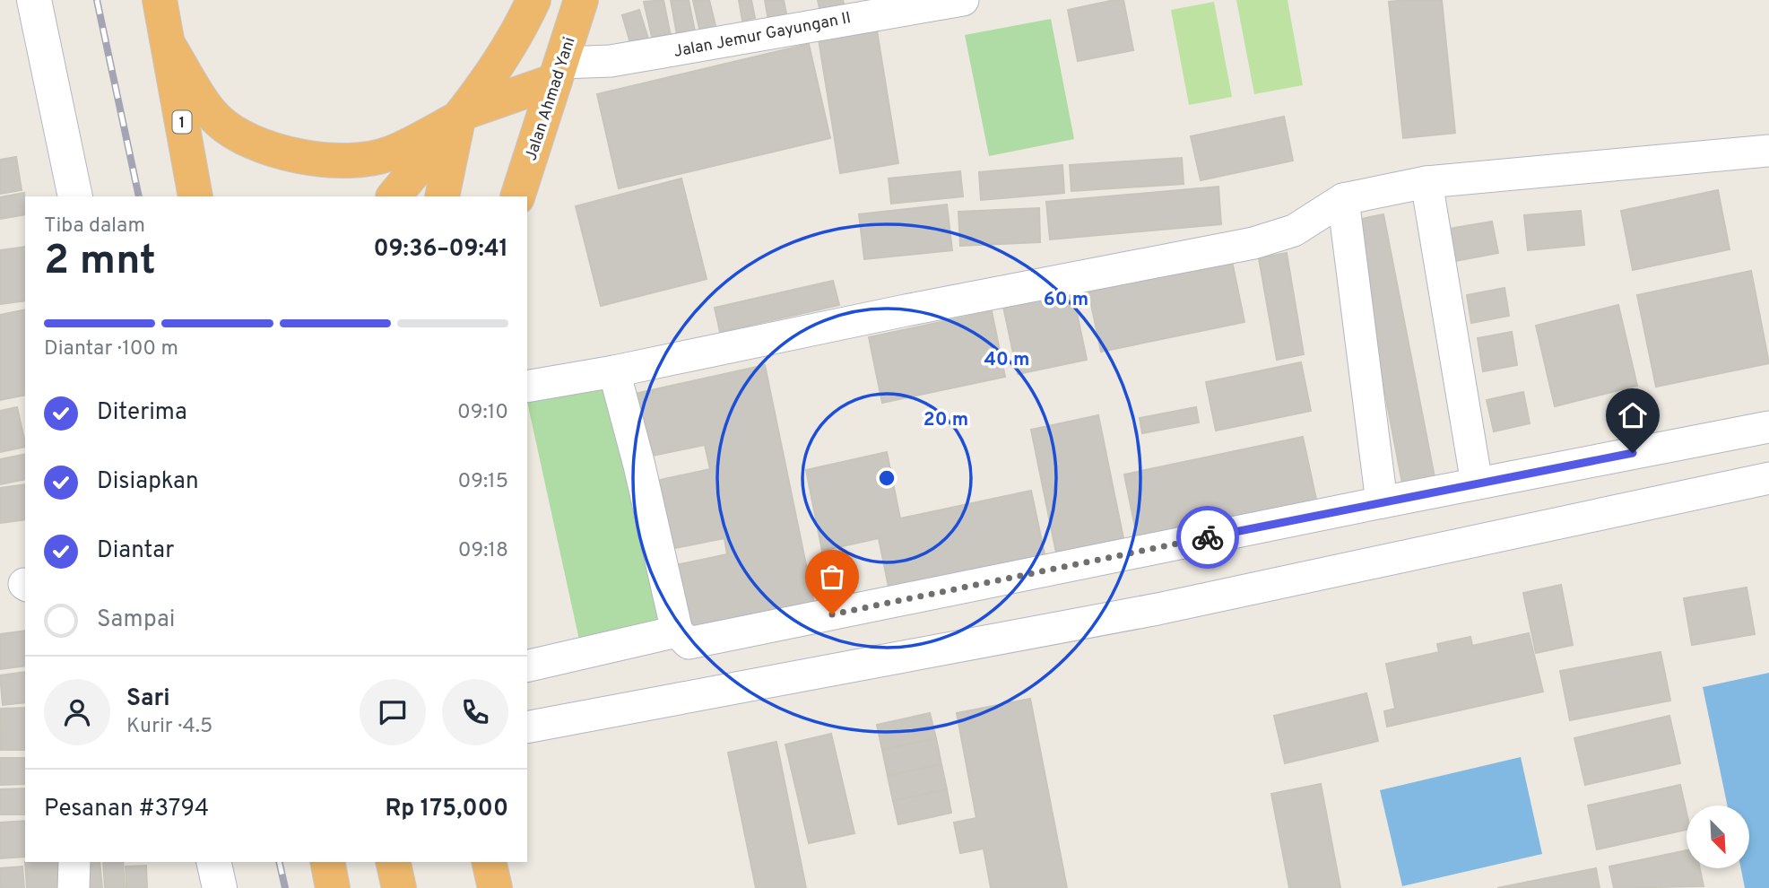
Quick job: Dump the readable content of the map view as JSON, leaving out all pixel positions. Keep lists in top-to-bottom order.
{
  "streets": {
    "highway": ["Jalan Ahmad Yani", "1"],
    "street": ["Jalan Jemur Gayungan II"]
  },
  "crossings": [
    ["Jalan Jemur Gayungan II", "Jalan Ahmad Yani"]
  ],
  "north": "bottom right",
  "page": {
    "heading": ["2 mnt", "Tiba dalam", "09:36–09:41"],
    "panel": [
      "Sari",
      "Kurir · 4.5",
      "Pesanan #3794",
      "Rp 175,000"
    ],
    "bar": "Diantar · 100 m",
    "list": [
      ["Diterima", "09:10"],
      ["Disiapkan", "09:15"],
      ["Diantar", "09:18"],
      "Sampai"
    ]
  },
  "rings": ["60 m", "40 m", "20 m"]
}
